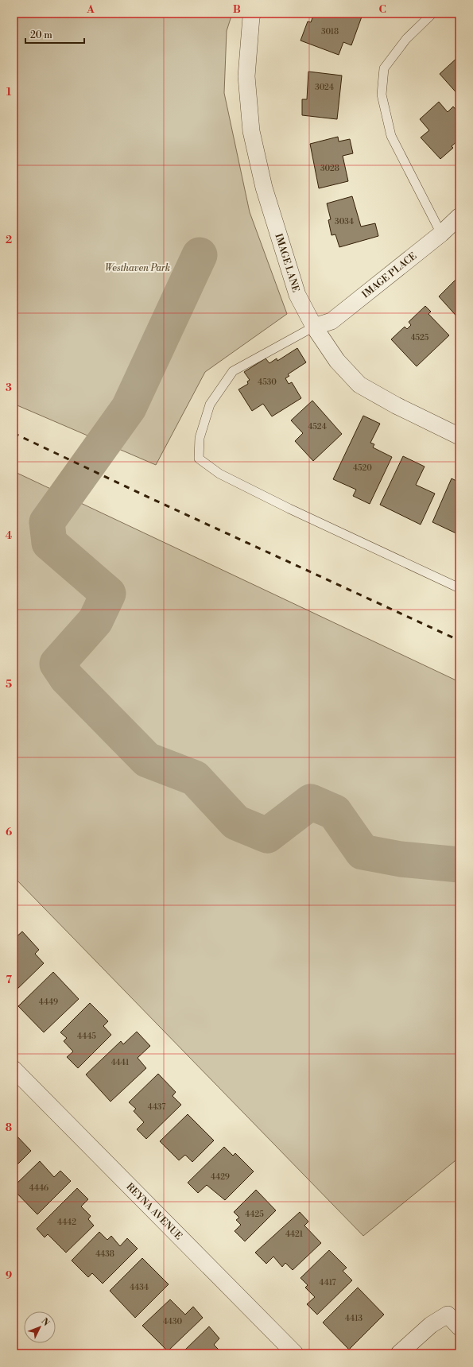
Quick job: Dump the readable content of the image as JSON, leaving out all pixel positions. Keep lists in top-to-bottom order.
{
  "streets": {
    "street": ["IMAGE LANE", "IMAGE PLACE", "REYNA AVENUE"]
  },
  "crossings": [
    ["IMAGE LANE", "IMAGE PLACE"]
  ],
  "parks": ["Westhaven Park"],
  "house_numbers": [
    "3018",
    "3024",
    "3028",
    "3034",
    "4525",
    "4530",
    "4524",
    "4520",
    "4449",
    "4445",
    "4441",
    "4437",
    "4429",
    "4446",
    "4425",
    "4442",
    "4421",
    "4438",
    "4417",
    "4434",
    "4413",
    "4430"
  ],
  "scale_bar": "20 m",
  "north": "top right",
  "grid": {
    "columns": ["A", "B", "C"],
    "rows": [
      "1",
      "2",
      "3",
      "4",
      "5",
      "6",
      "7",
      "8",
      "9"
    ]
  }
}
